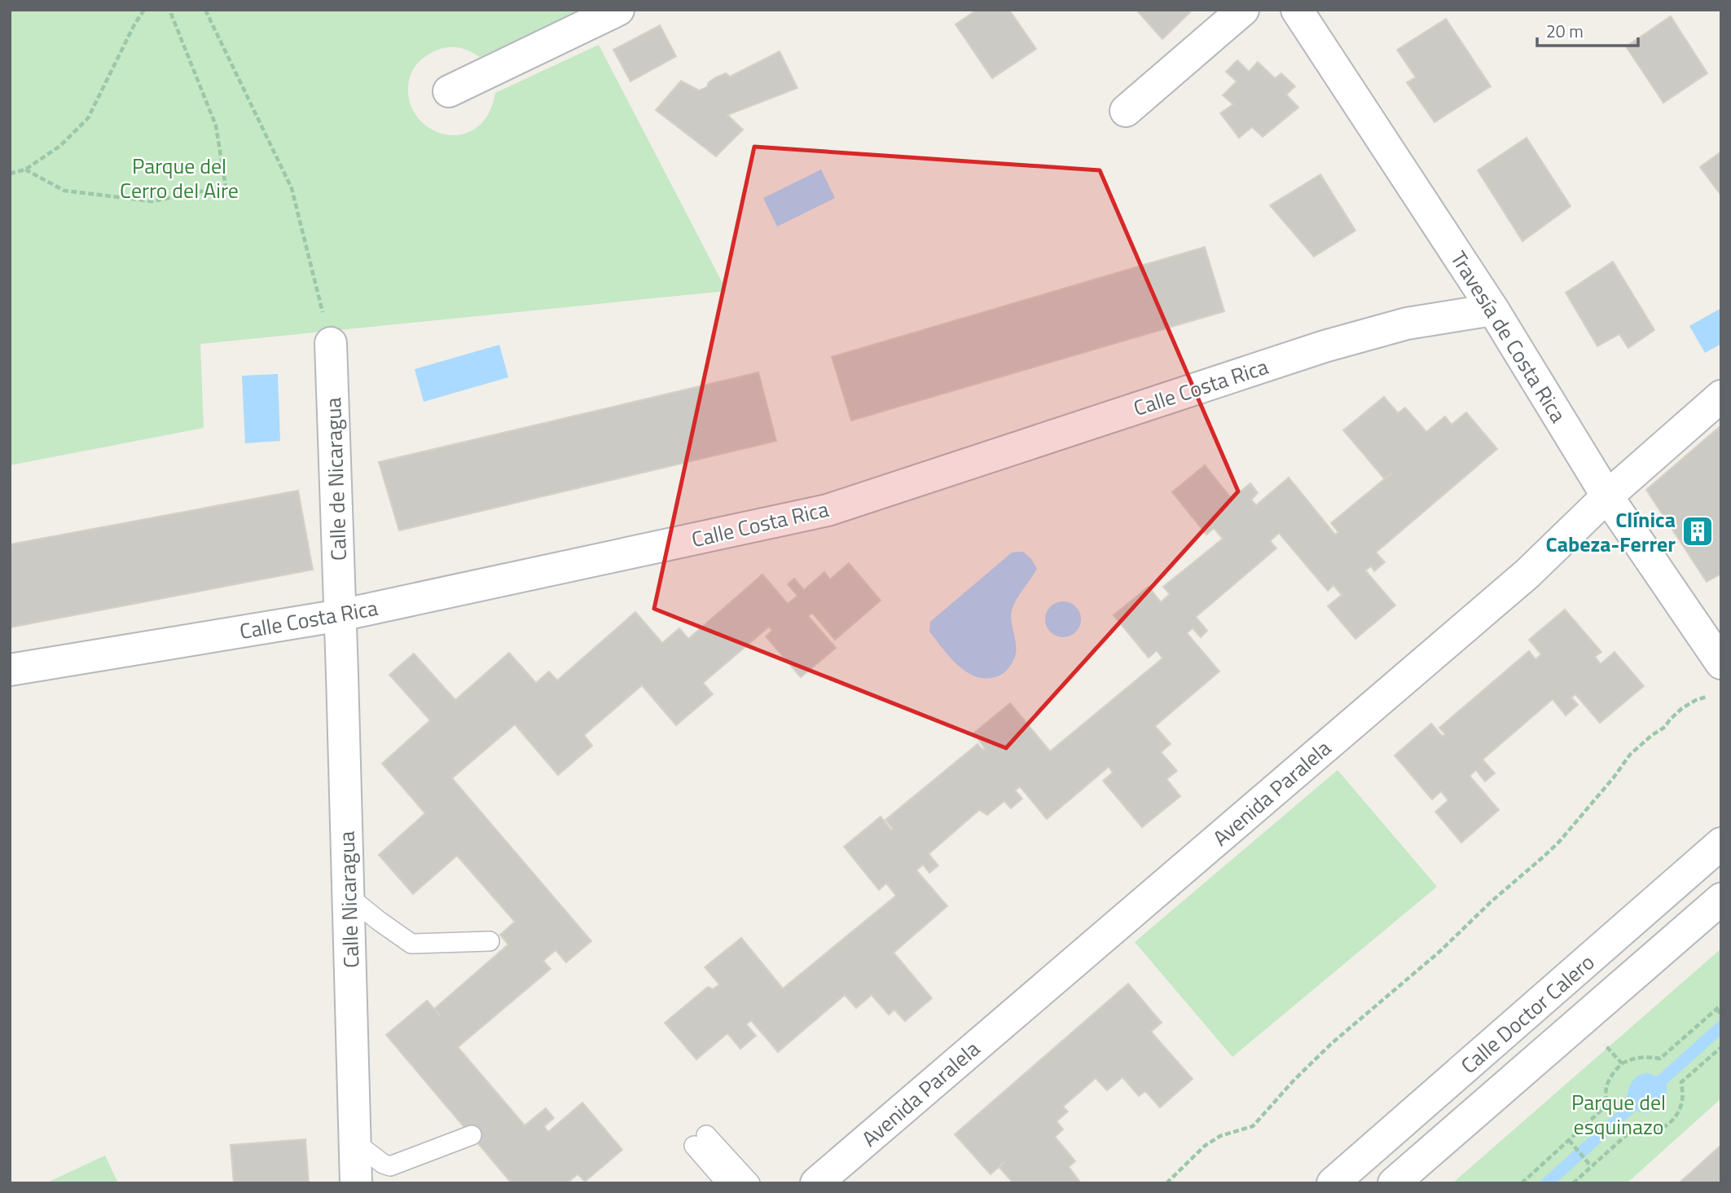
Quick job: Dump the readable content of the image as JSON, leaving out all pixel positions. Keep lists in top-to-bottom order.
{
  "streets": {
    "street": [
      "Travesía de Costa Rica",
      "Calle Costa Rica",
      "Calle de Nicaragua",
      "Avenida Paralela",
      "Calle Nicaragua",
      "Calle Doctor Calero"
    ]
  },
  "crossings": [
    ["Travesía de Costa Rica", "Calle Costa Rica"],
    ["Travesía de Costa Rica", "Avenida Paralela"],
    ["Calle Costa Rica", "Calle de Nicaragua"],
    ["Calle Costa Rica", "Calle Nicaragua"],
    ["Calle de Nicaragua", "Calle Nicaragua"]
  ],
  "parks": ["Parque del Cerro del Aire", "Parque del esquinazo"],
  "places": {
    "building": ["Clínica Cabeza-Ferrer"]
  },
  "scale_bar": "20 m"
}
